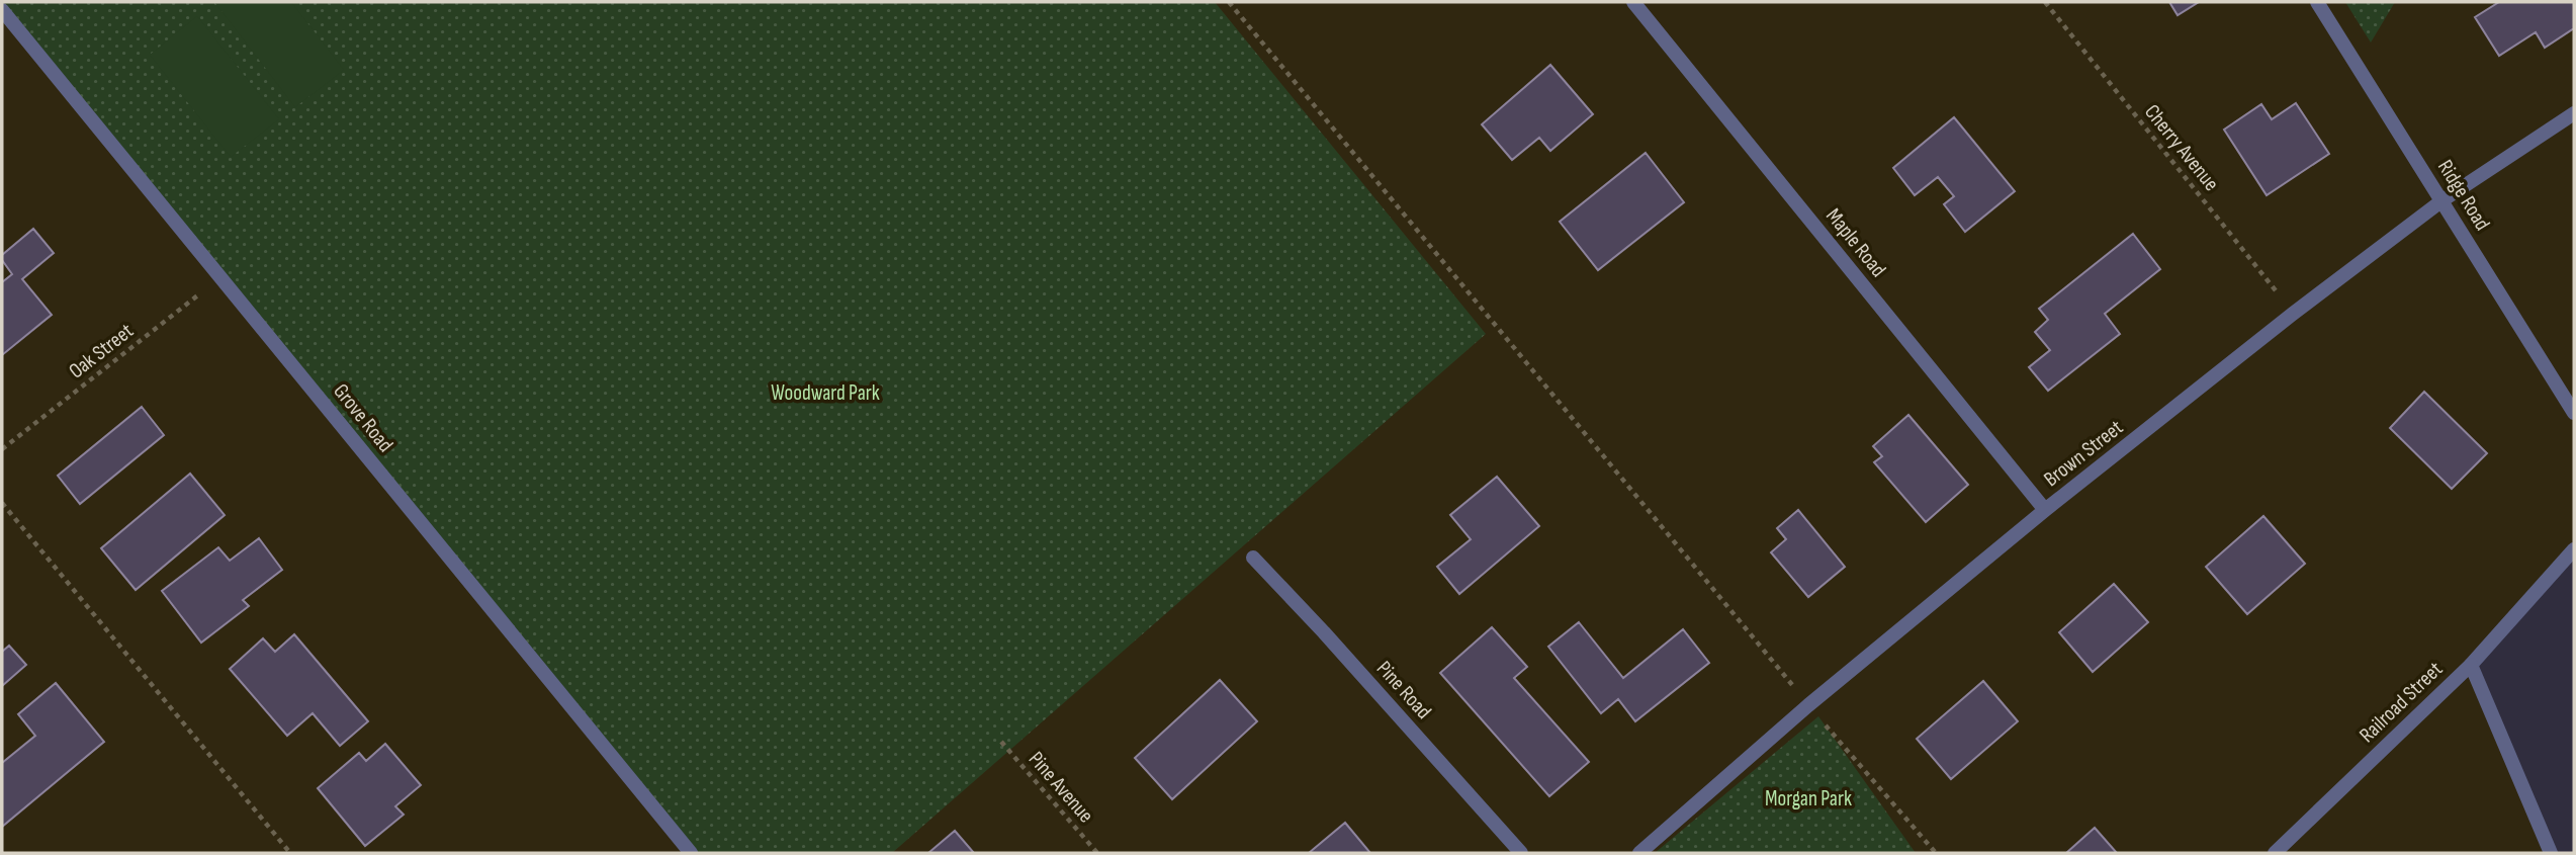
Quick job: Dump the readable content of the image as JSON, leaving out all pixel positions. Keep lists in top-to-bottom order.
{
  "streets": {
    "street": [
      "Ridge Road",
      "Maple Road",
      "Grove Road",
      "Brown Street",
      "Pine Road",
      "Railroad Street"
    ],
    "path": ["Cherry Avenue", "Oak Street", "Pine Avenue"]
  },
  "crossings": [
    ["Cherry Avenue", "Brown Street"],
    ["Ridge Road", "Brown Street"],
    ["Maple Road", "Brown Street"],
    ["Oak Street", "Grove Road"]
  ],
  "parks": ["Woodward Park", "Morgan Park"]
}
